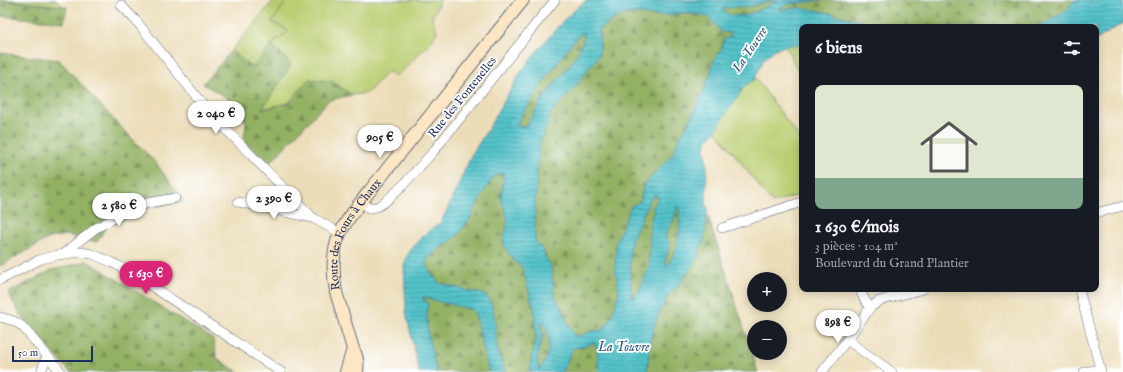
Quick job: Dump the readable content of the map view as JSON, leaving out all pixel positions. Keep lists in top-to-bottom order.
{
  "streets": {
    "street": ["Rue des Fontenelles", "Route des Fours à Chaux"]
  },
  "crossings": [
    ["Rue des Fontenelles", "Route des Fours à Chaux"]
  ],
  "water": ["La Touvre"],
  "scale_bar": "50 m",
  "page": {
    "heading": "6 biens",
    "list": [
      {
        "name": "1 630 €/mois",
        "note": "3 pièces · 104 m² · Boulevard du Grand Plantier"
      }
    ],
    "price": [
      "2 040 €",
      "905 €",
      "2 390 €",
      "2 580 €",
      "1 630 €",
      "898 €"
    ],
    "map_buttons": ["+", "−"],
    "scale": "50 m"
  }
}
